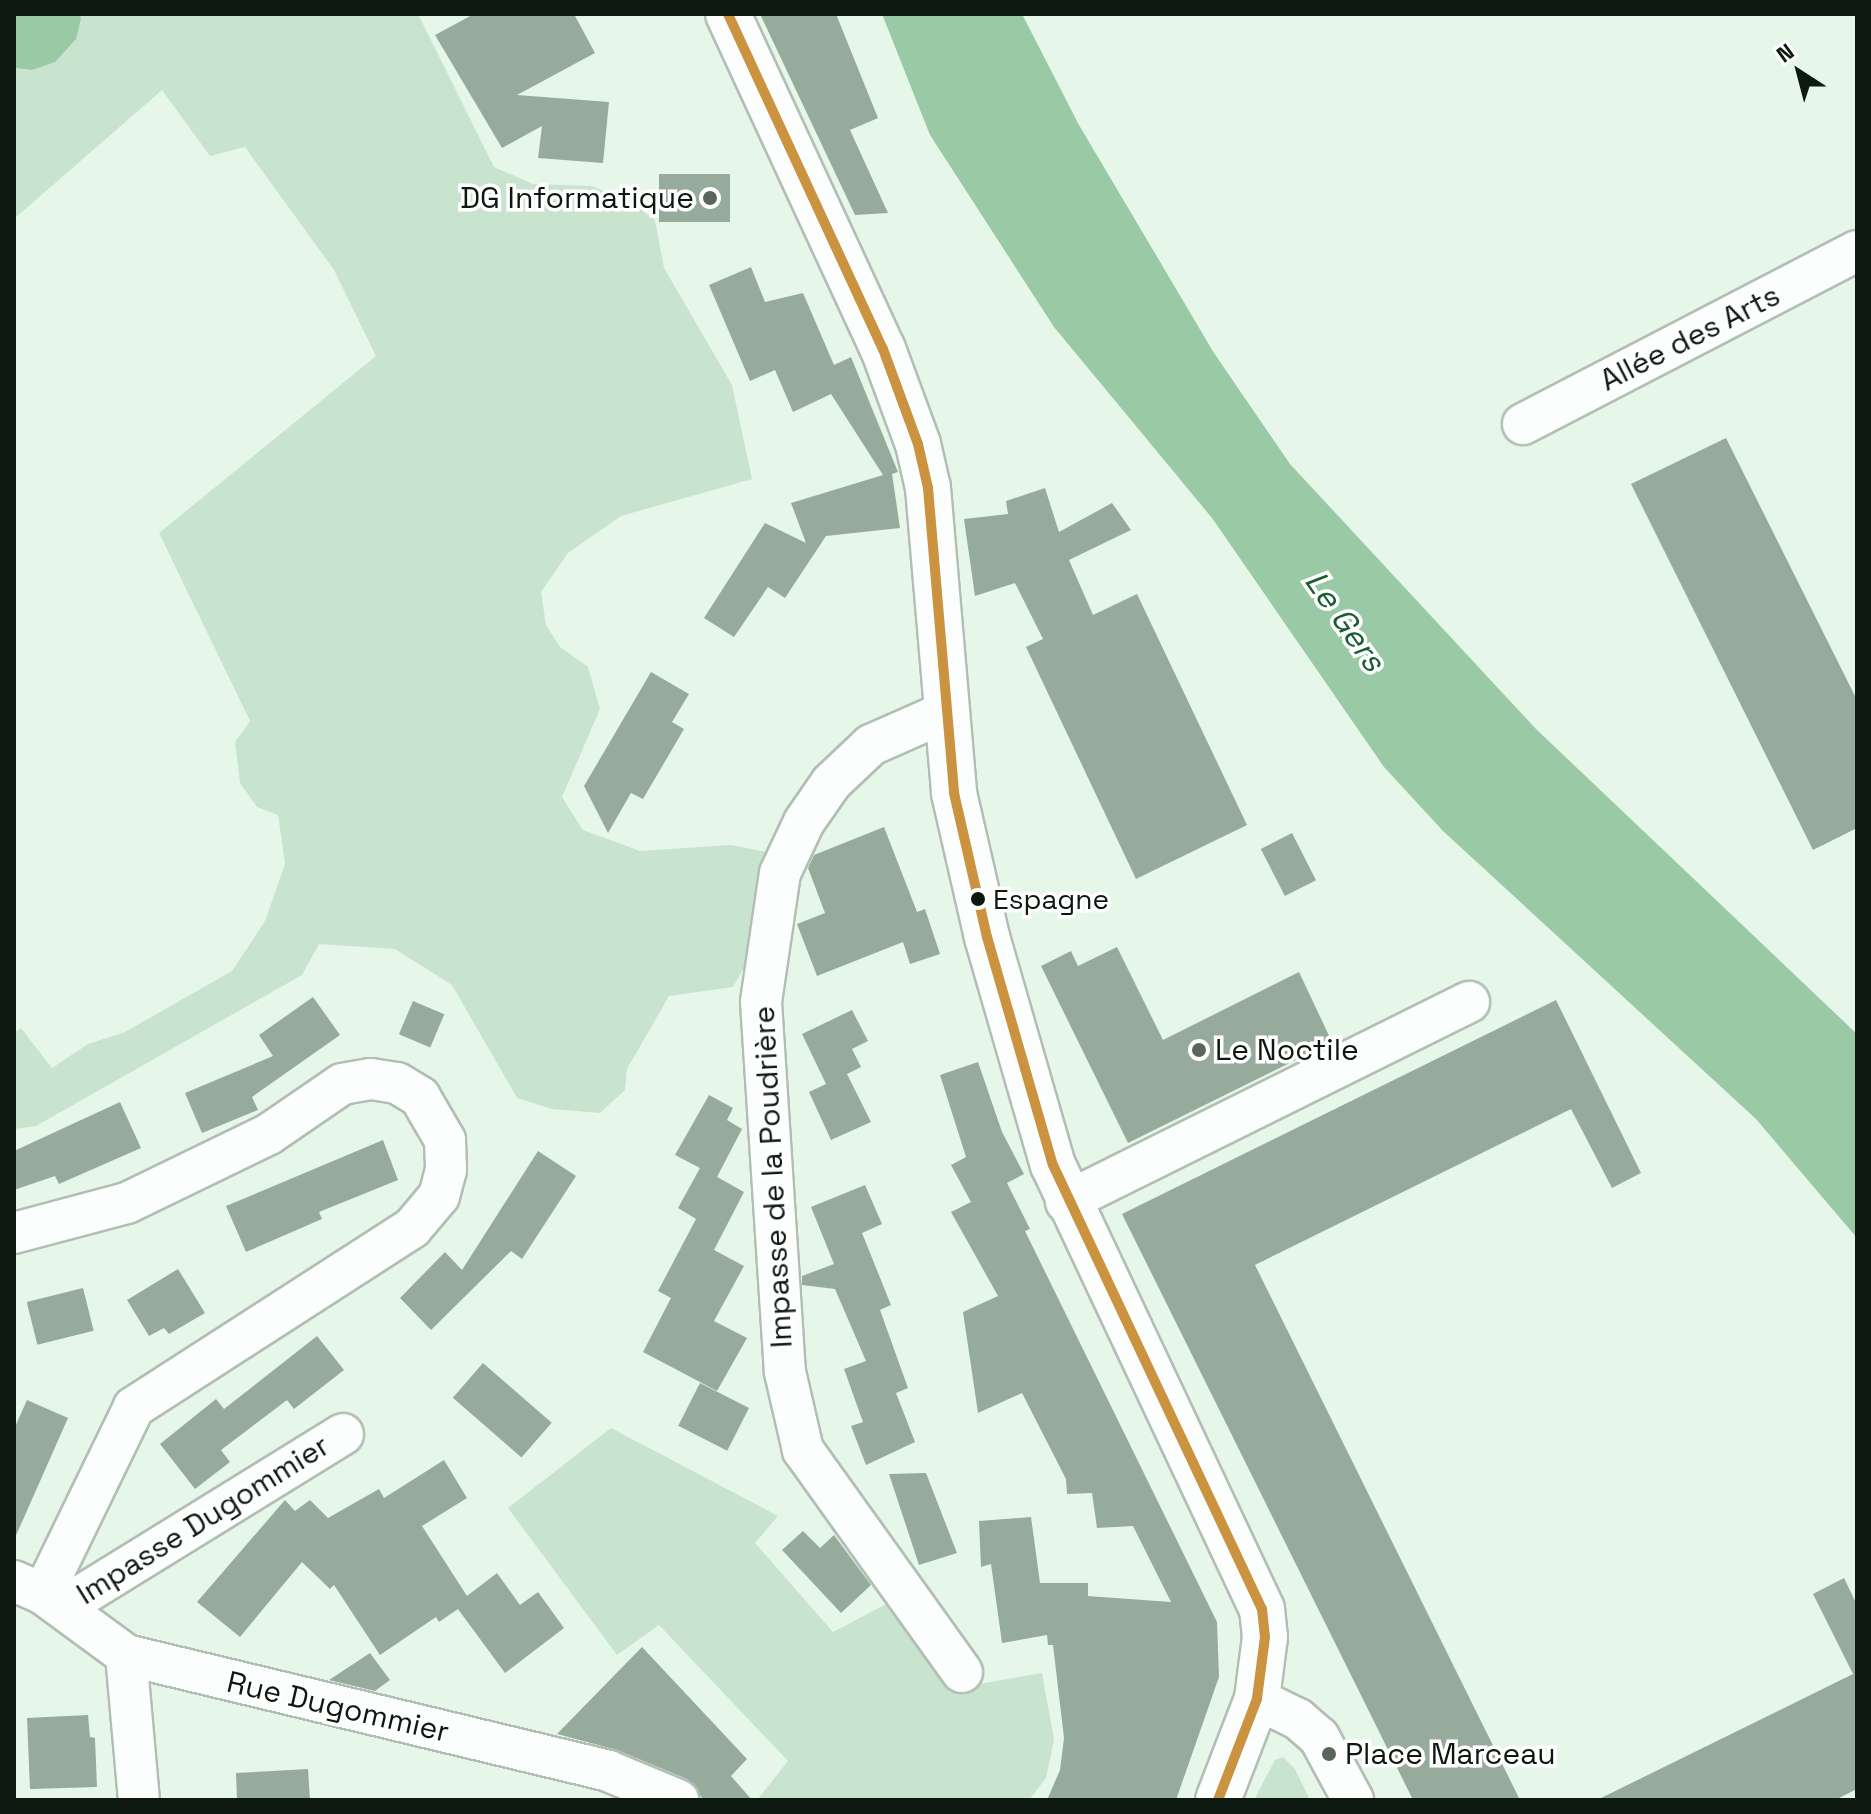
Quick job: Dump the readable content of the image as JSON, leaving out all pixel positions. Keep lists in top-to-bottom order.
{
  "streets": {
    "street": [
      "Allée des Arts",
      "Impasse de la Poudrière",
      "Impasse Dugommier",
      "Rue Dugommier"
    ]
  },
  "crossings": [
    ["Impasse Dugommier", "Rue Dugommier"]
  ],
  "water": ["Le Gers"],
  "places": [
    "DG Informatique",
    "Espagne",
    "Le Noctile",
    "Place Marceau"
  ],
  "north": "top left"
}
